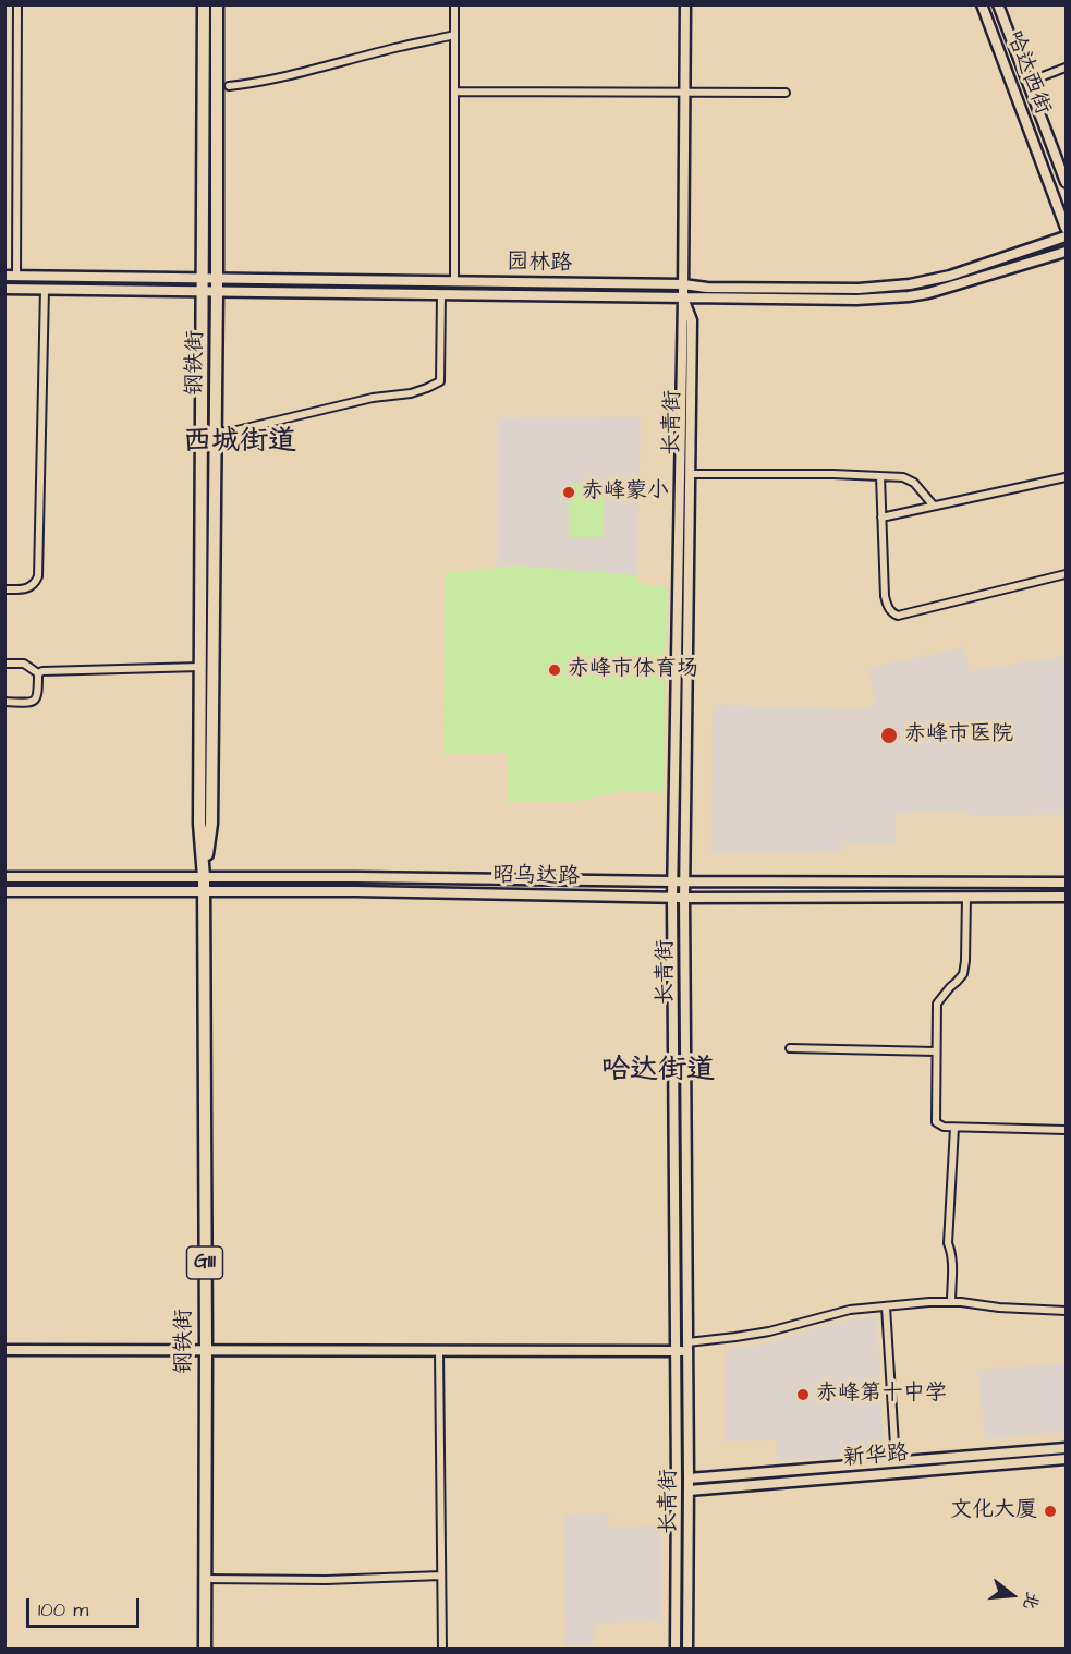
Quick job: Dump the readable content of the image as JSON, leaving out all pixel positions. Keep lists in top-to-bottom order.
{
  "streets": {
    "highway": ["钢铁街", "G111"],
    "main road": [
      "哈达西街",
      "园林路",
      "长青街",
      "昭乌达路",
      "新华路"
    ]
  },
  "crossings": [
    ["园林路", "钢铁街"],
    ["园林路", "长青街"],
    ["钢铁街", "昭乌达路"],
    ["长青街", "昭乌达路"],
    ["长青街", "新华路"]
  ],
  "districts": ["西城街道", "哈达街道"],
  "places": [
    "赤峰蒙小",
    "赤峰市体育场",
    "赤峰市医院",
    "赤峰第十中学",
    "文化大厦"
  ],
  "scale_bar": "100 m",
  "north": "right"
}
